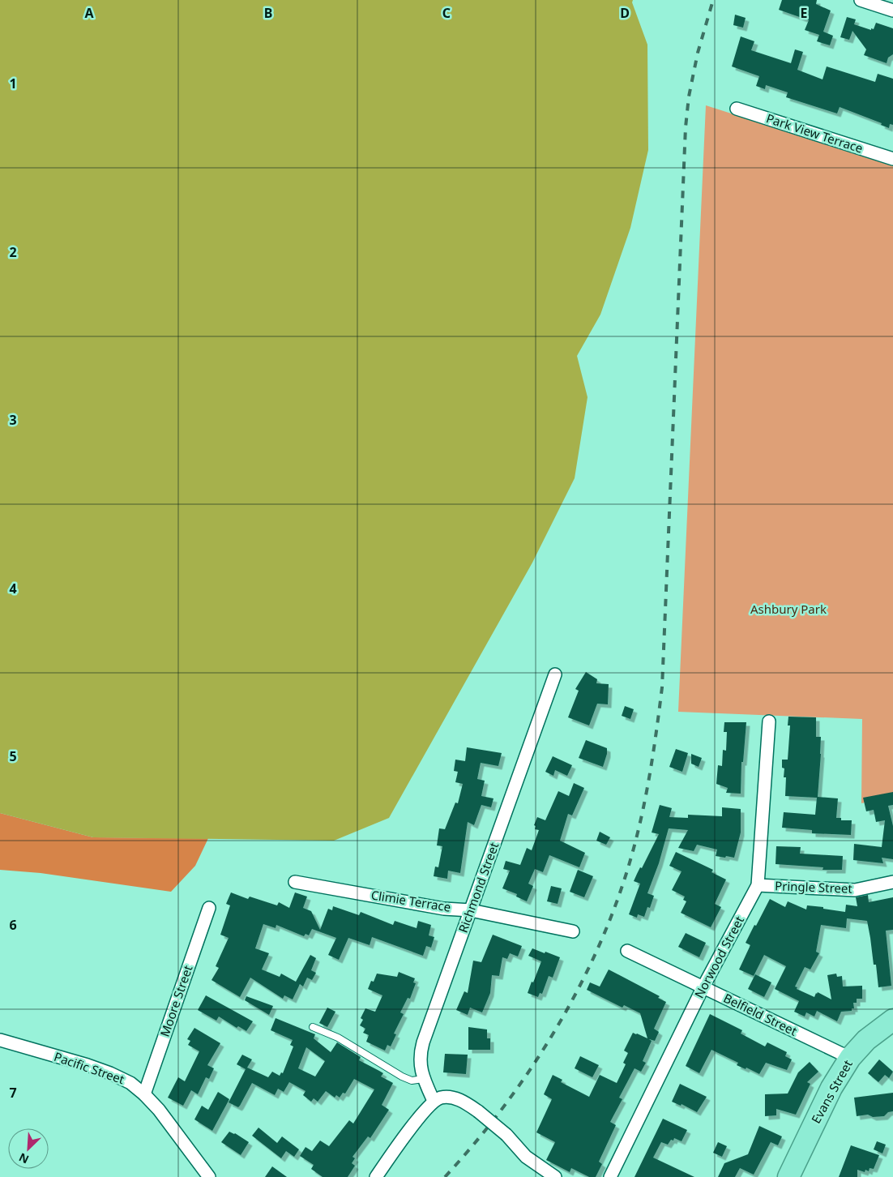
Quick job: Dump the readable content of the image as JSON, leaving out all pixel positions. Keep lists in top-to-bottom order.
{
  "streets": {
    "highway": ["Evans Street"],
    "street": [
      "Park View Terrace",
      "Richmond Street",
      "Pringle Street",
      "Climie Terrace",
      "Norwood Street",
      "Moore Street",
      "Belfield Street",
      "Pacific Street"
    ]
  },
  "crossings": [
    ["Richmond Street", "Climie Terrace"],
    ["Pringle Street", "Norwood Street"],
    ["Norwood Street", "Belfield Street"],
    ["Moore Street", "Pacific Street"],
    ["Belfield Street", "Evans Street"]
  ],
  "parks": ["Ashbury Park"],
  "north": "bottom left",
  "grid": {
    "columns": [
      "A",
      "B",
      "C",
      "D",
      "E"
    ],
    "rows": [
      "1",
      "2",
      "3",
      "4",
      "5",
      "6",
      "7"
    ]
  }
}
